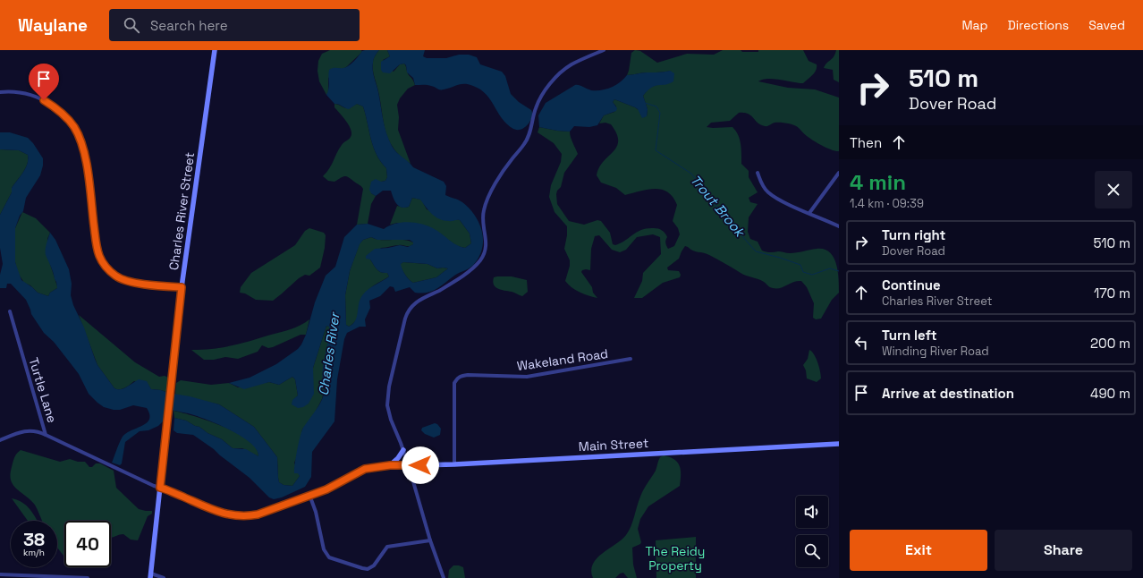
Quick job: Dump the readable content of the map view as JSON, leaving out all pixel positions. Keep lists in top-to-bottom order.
{
  "streets": {
    "street": [
      "Charles River Street",
      "Wakeland Road",
      "Turtle Lane",
      "Main Street"
    ]
  },
  "crossings": [
    ["Charles River Street", "Turtle Lane"],
    ["Charles River Street", "Main Street"],
    ["Wakeland Road", "Main Street"],
    ["Turtle Lane", "Main Street"]
  ],
  "water": ["Trout Brook", "Charles River"],
  "parks": ["The Reidy Property"],
  "page": {
    "header": "Waylane",
    "search": "Search here",
    "nav": ["Map", "Directions", "Saved"],
    "turn": ["510 m", "Dover Road"],
    "then": "Then",
    "heading": ["4 min", "1.4 km · 09:39"],
    "list": [
      {
        "name": "Turn right",
        "note": "Dover Road",
        "value": "510 m"
      },
      {
        "name": "Continue",
        "note": "Charles River Street",
        "value": "170 m"
      },
      {
        "name": "Turn left",
        "note": "Winding River Road",
        "value": "200 m"
      },
      {
        "name": "Arrive at destination",
        "value": "490 m"
      }
    ],
    "speed": "38 km/h",
    "limit": "40",
    "buttons": ["Exit", "Share"]
  }
}
